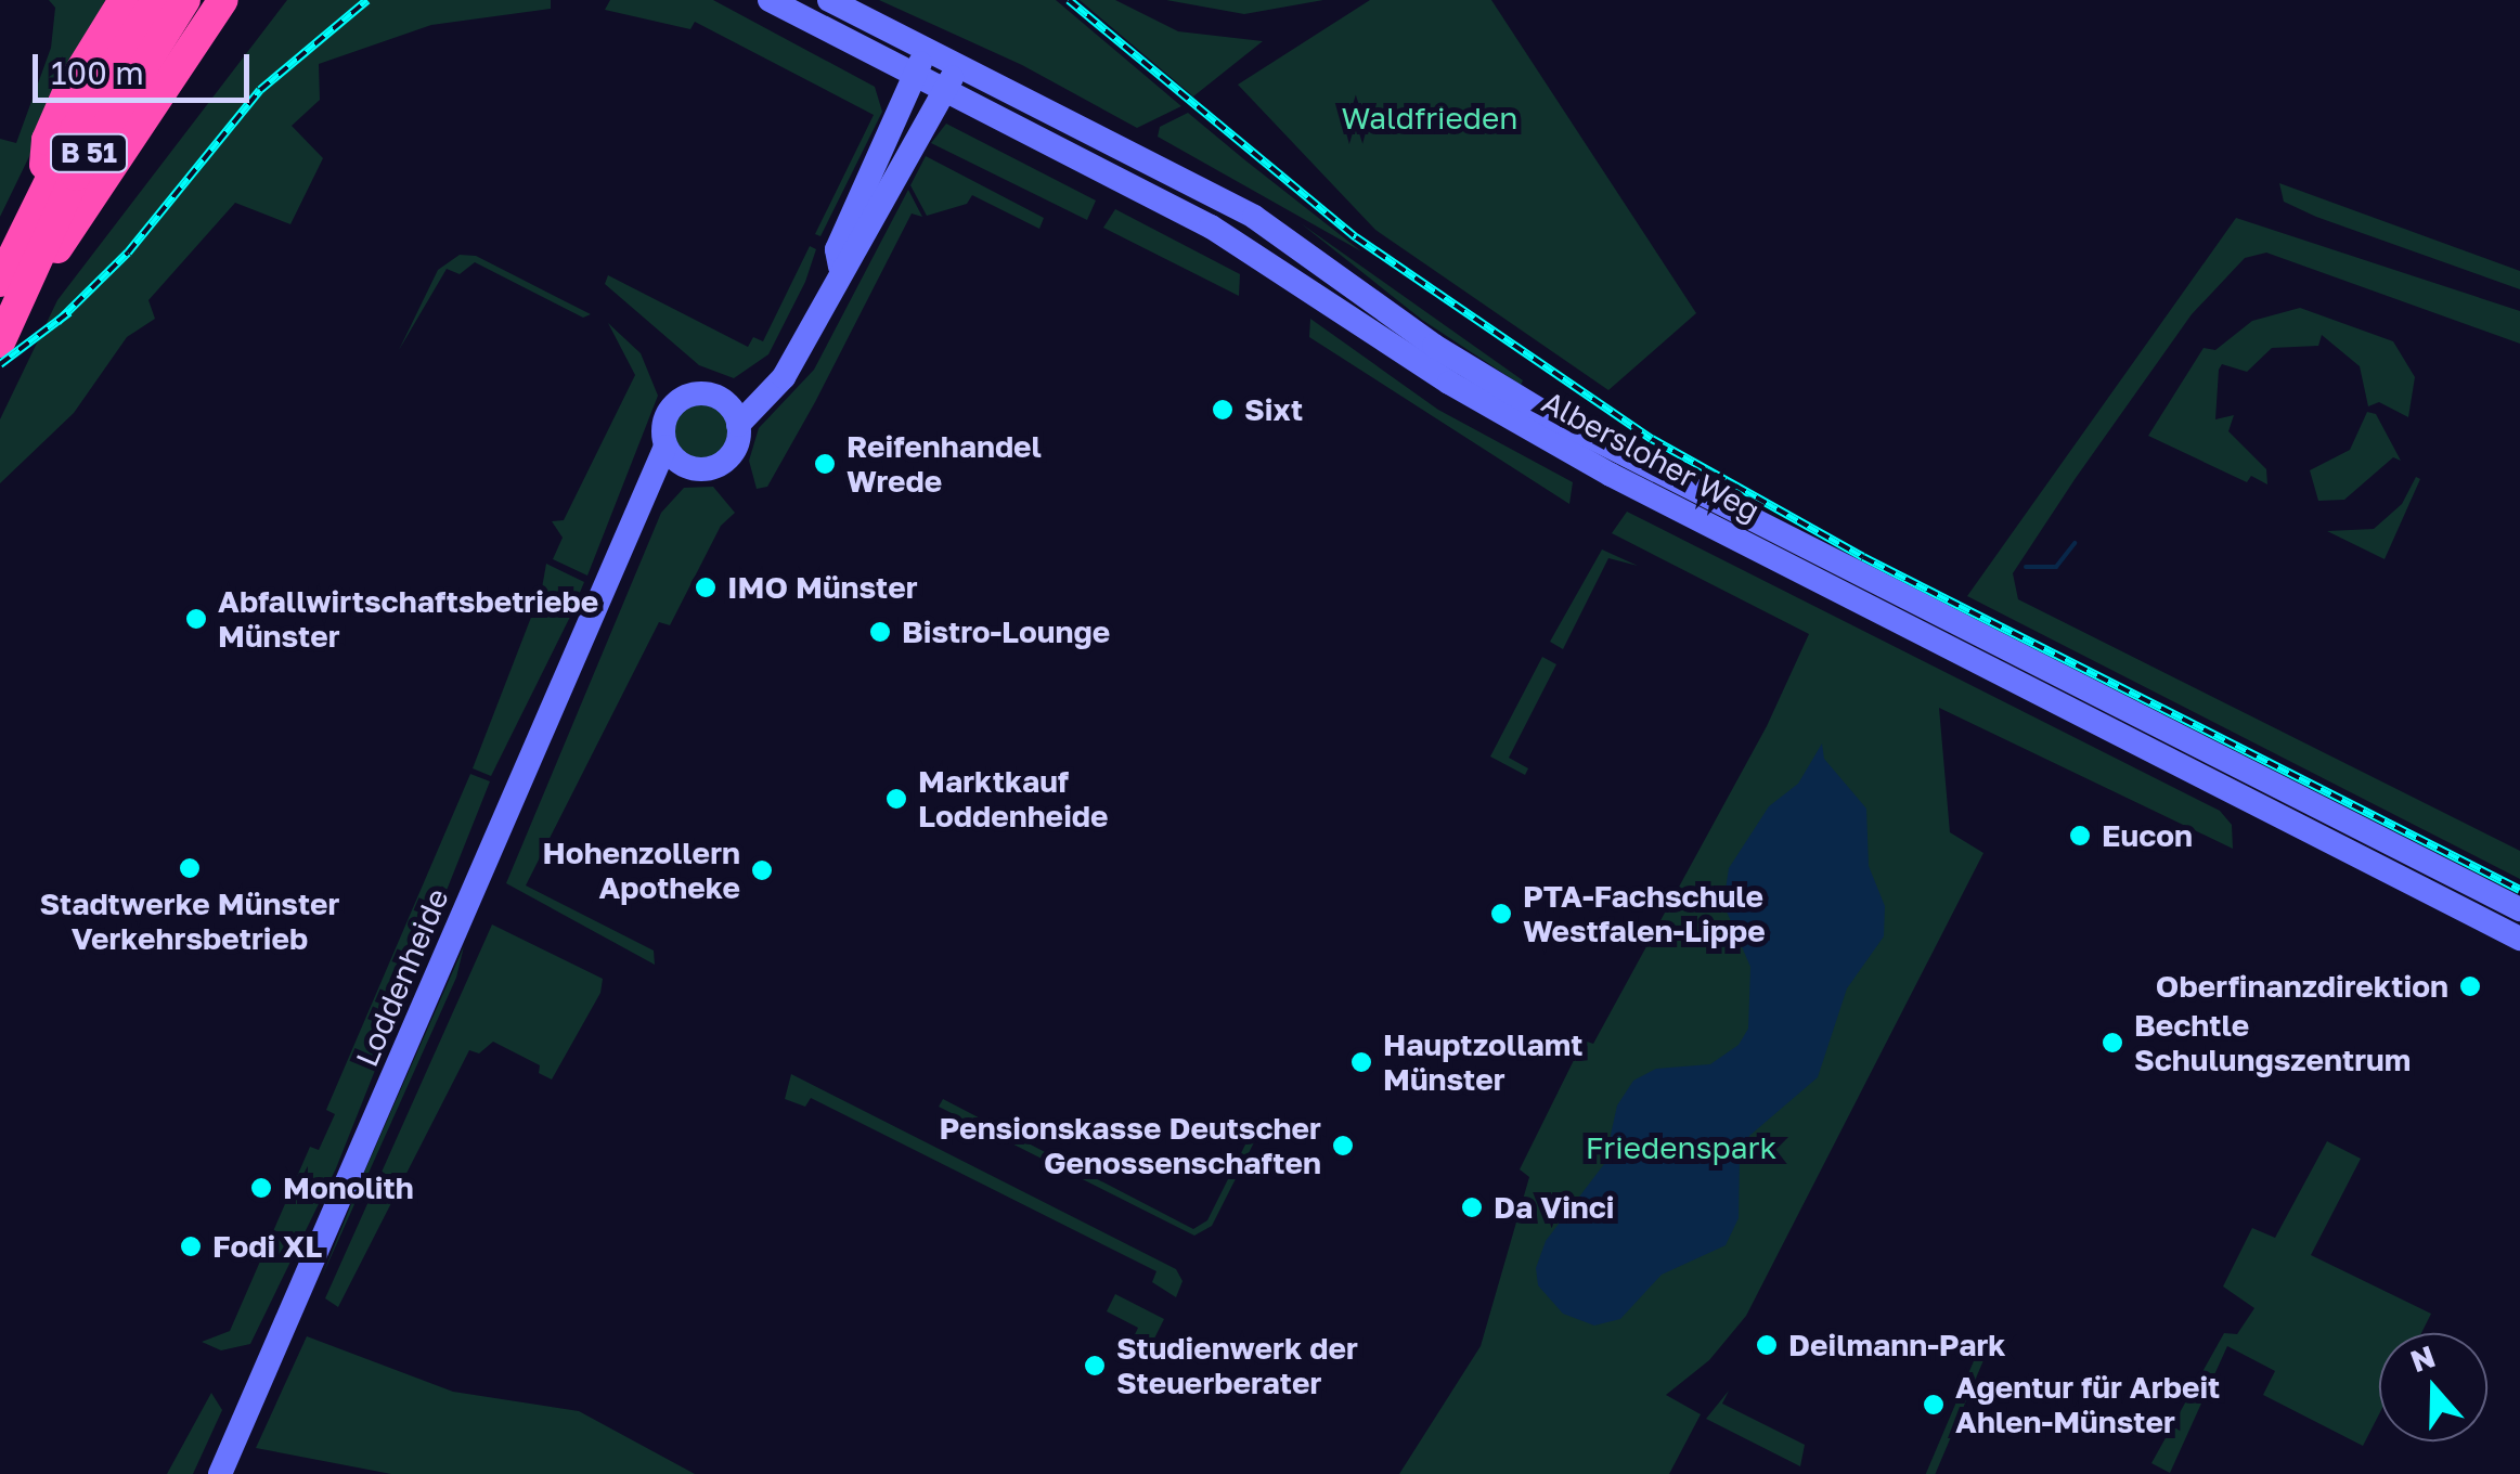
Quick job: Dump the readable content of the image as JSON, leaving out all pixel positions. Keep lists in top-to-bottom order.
{
  "streets": {
    "highway": ["B 51"],
    "main road": ["Albersloher Weg", "Loddenheide"]
  },
  "parks": ["Waldfrieden", "Friedenspark"],
  "places": [
    "Sixt",
    "Reifenhandel Wrede",
    "IMO Münster",
    "Abfallwirtschaftsbetriebe Münster",
    "Bistro-Lounge",
    "Marktkauf Loddenheide",
    "Eucon",
    "Stadtwerke Münster Verkehrsbetrieb",
    "Hohenzollern Apotheke",
    "PTA-Fachschule Westfalen-Lippe",
    "Oberfinanzdirektion",
    "Bechtle Schulungszentrum",
    "Hauptzollamt Münster",
    "Pensionskasse Deutscher Genossenschaften",
    "Monolith",
    "Da Vinci",
    "Fodi XL",
    "Deilmann-Park",
    "Studienwerk der Steuerberater",
    "Agentur für Arbeit Ahlen-Münster"
  ],
  "scale_bar": "100 m",
  "north": "top"
}
